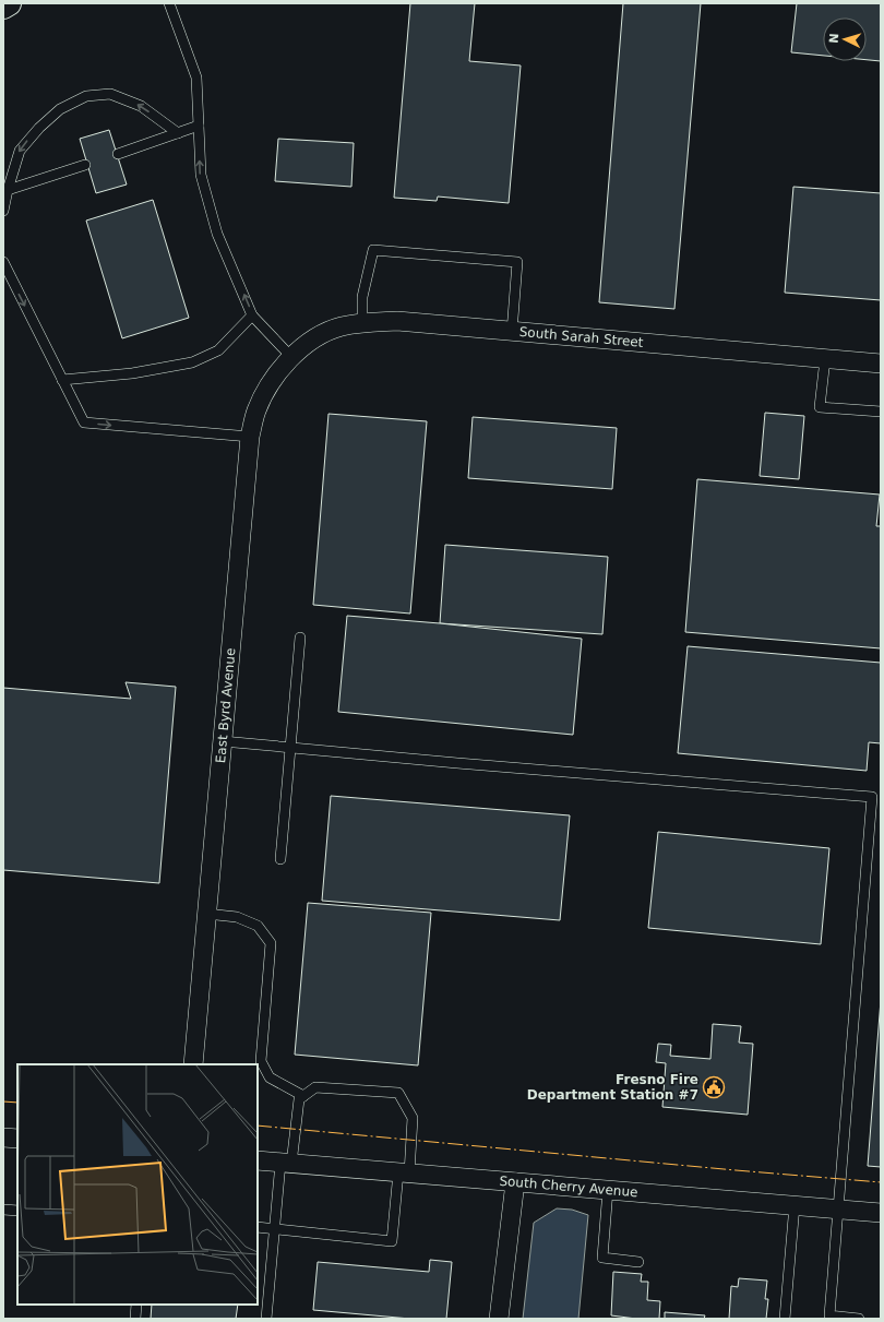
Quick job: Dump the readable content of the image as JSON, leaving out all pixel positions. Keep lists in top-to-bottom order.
{
  "streets": {
    "street": ["South Sarah Street", "East Byrd Avenue", "South Cherry Avenue"]
  },
  "crossings": [
    ["South Sarah Street", "East Byrd Avenue"]
  ],
  "places": {
    "public building": ["Fresno Fire Department Station #7"]
  },
  "north": "left"
}
